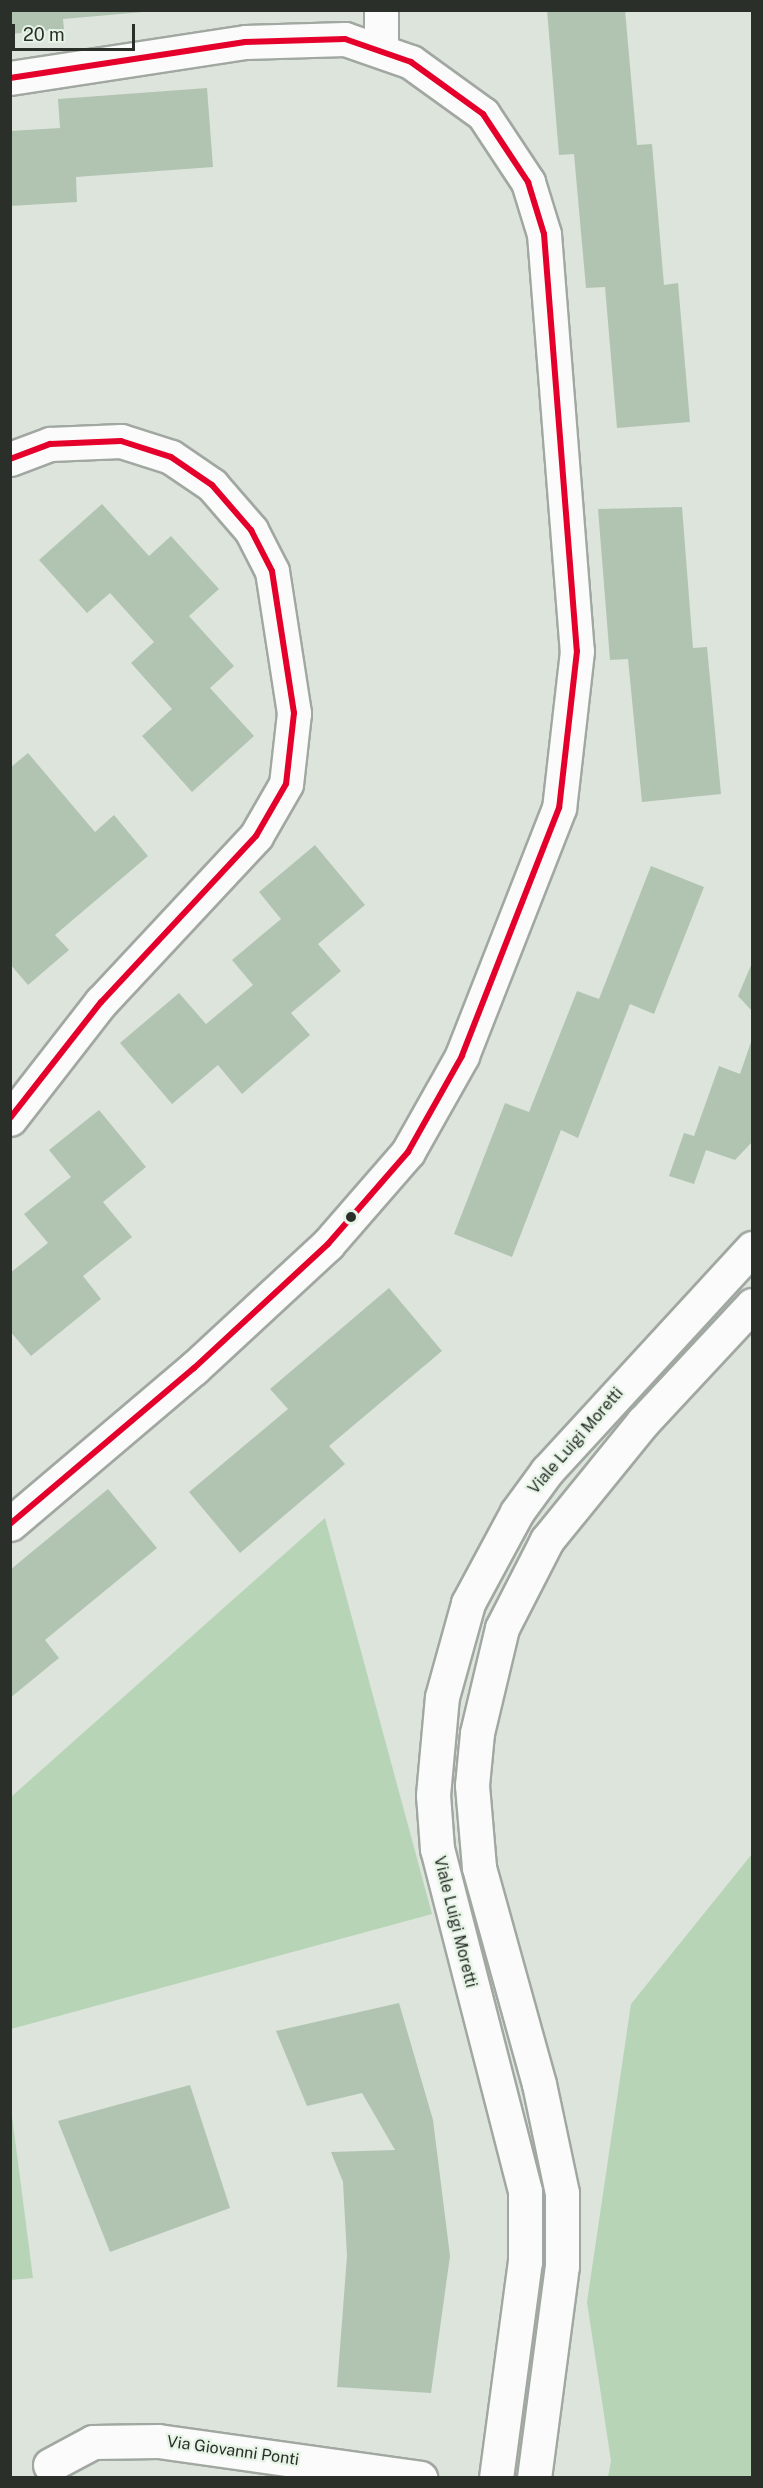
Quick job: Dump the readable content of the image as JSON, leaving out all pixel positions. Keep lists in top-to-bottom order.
{
  "streets": {
    "street": ["Viale Luigi Moretti", "Via Giovanni Ponti"]
  },
  "scale_bar": "20 m"
}
